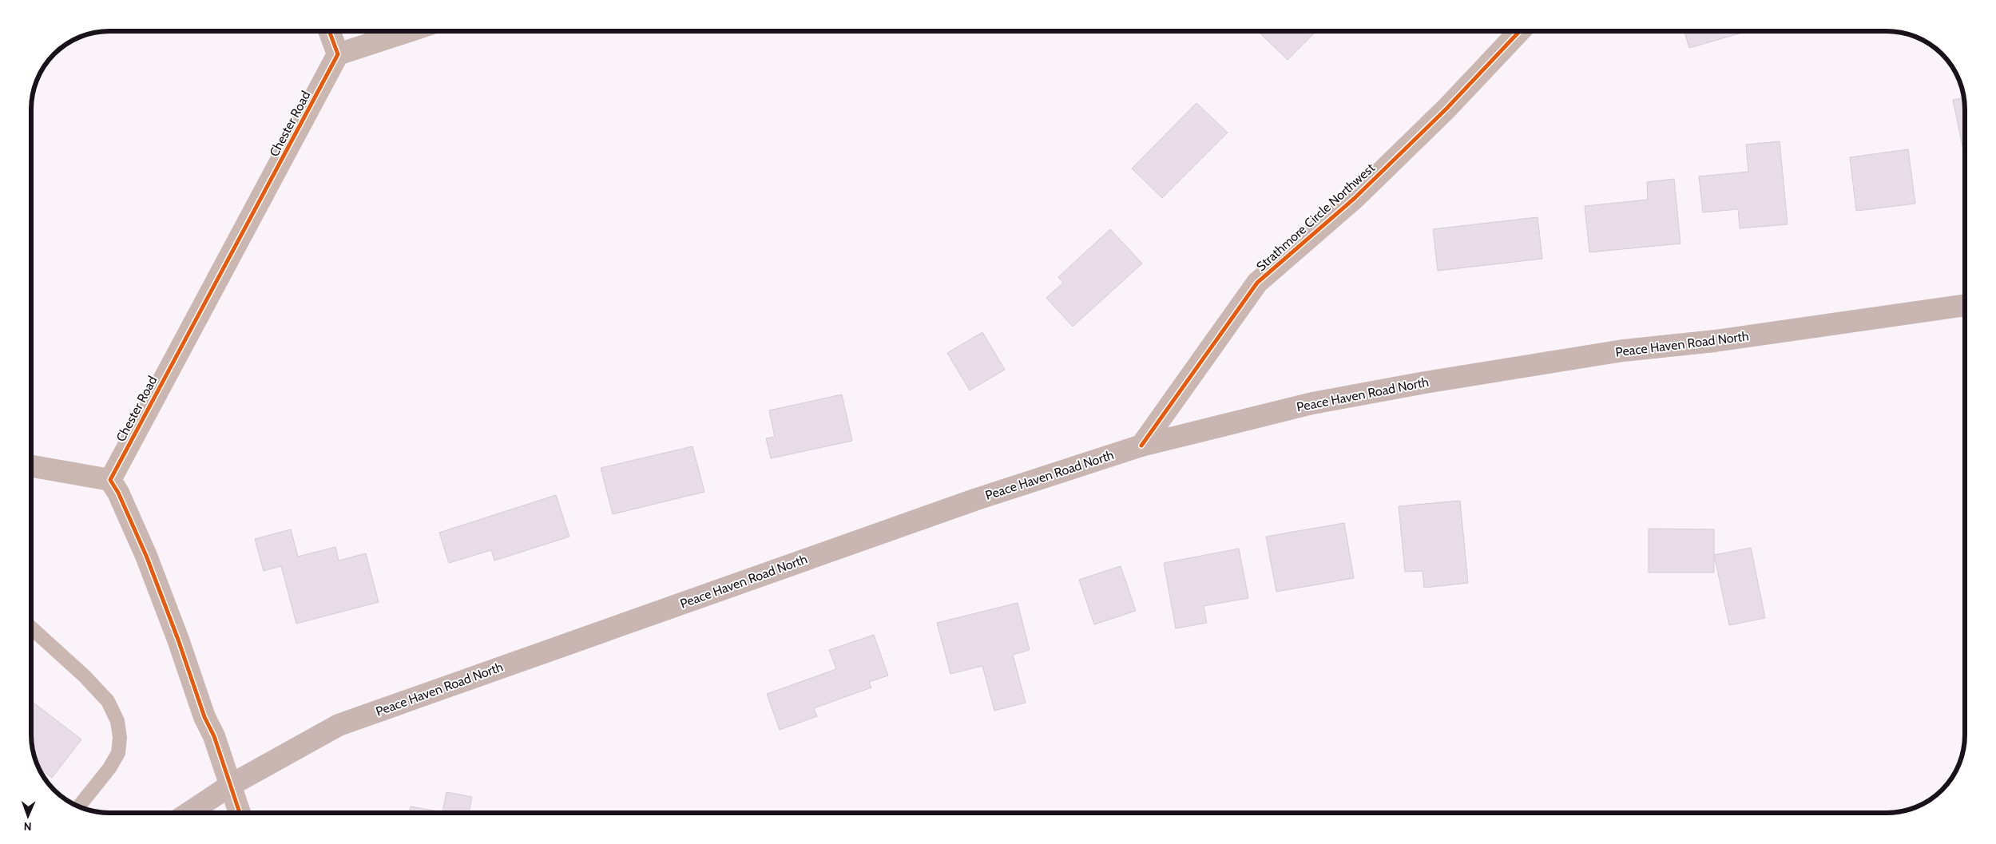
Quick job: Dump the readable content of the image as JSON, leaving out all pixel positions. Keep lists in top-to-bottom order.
{
  "streets": {
    "main road": ["Peace Haven Road North"],
    "street": ["Chester Road", "Strathmore Circle Northwest"]
  },
  "crossings": [
    ["Strathmore Circle Northwest", "Peace Haven Road North"]
  ],
  "north": "bottom"
}
